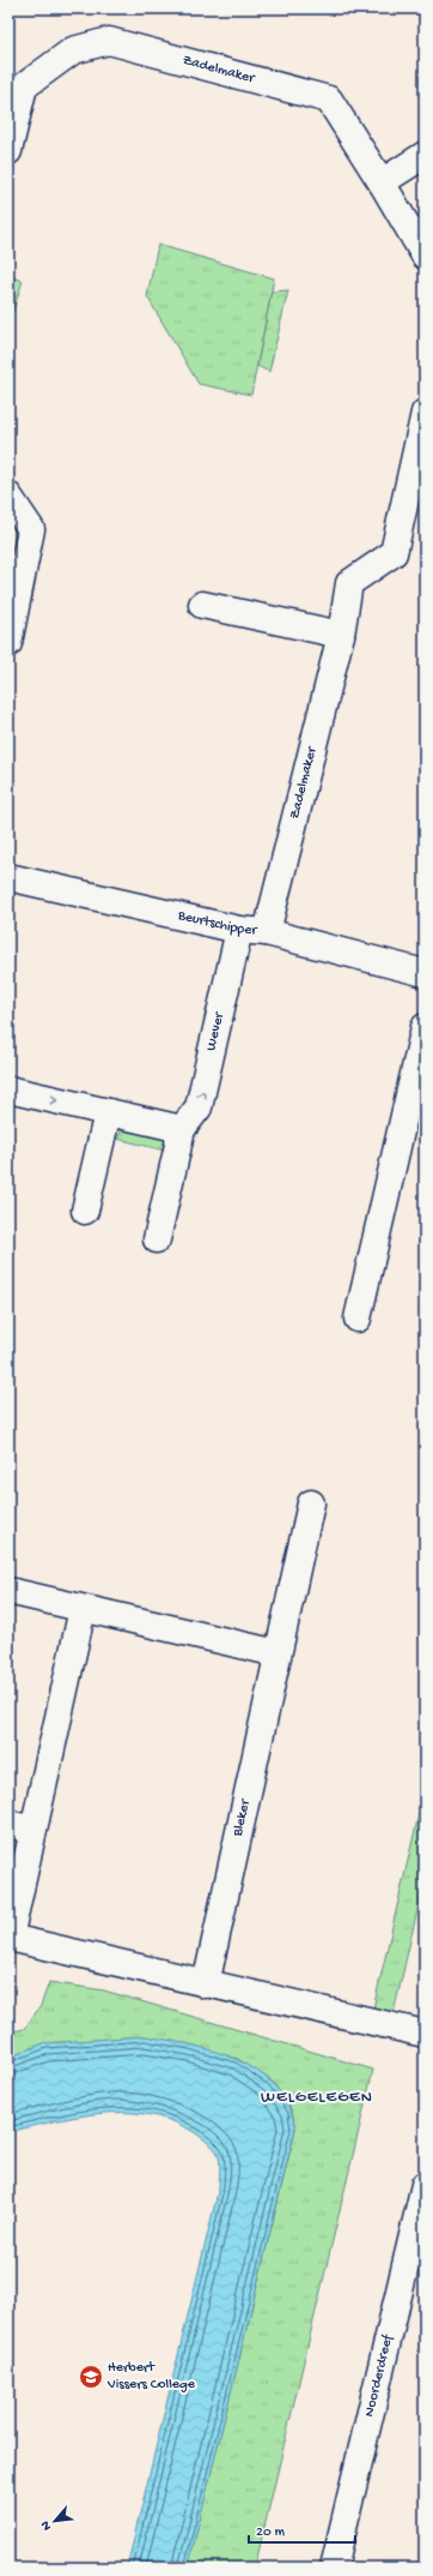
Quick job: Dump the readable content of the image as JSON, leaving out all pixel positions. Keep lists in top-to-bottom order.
{
  "streets": {
    "street": [
      "Zadelmaker",
      "Beurtschipper",
      "Wever",
      "Bleker",
      "Noorderdreef"
    ]
  },
  "crossings": [
    ["Zadelmaker", "Beurtschipper"],
    ["Beurtschipper", "Wever"]
  ],
  "districts": ["WELGELEGEN"],
  "places": {
    "school or university": ["Herbert Vissers College"]
  },
  "scale_bar": "20 m",
  "north": "bottom left"
}
